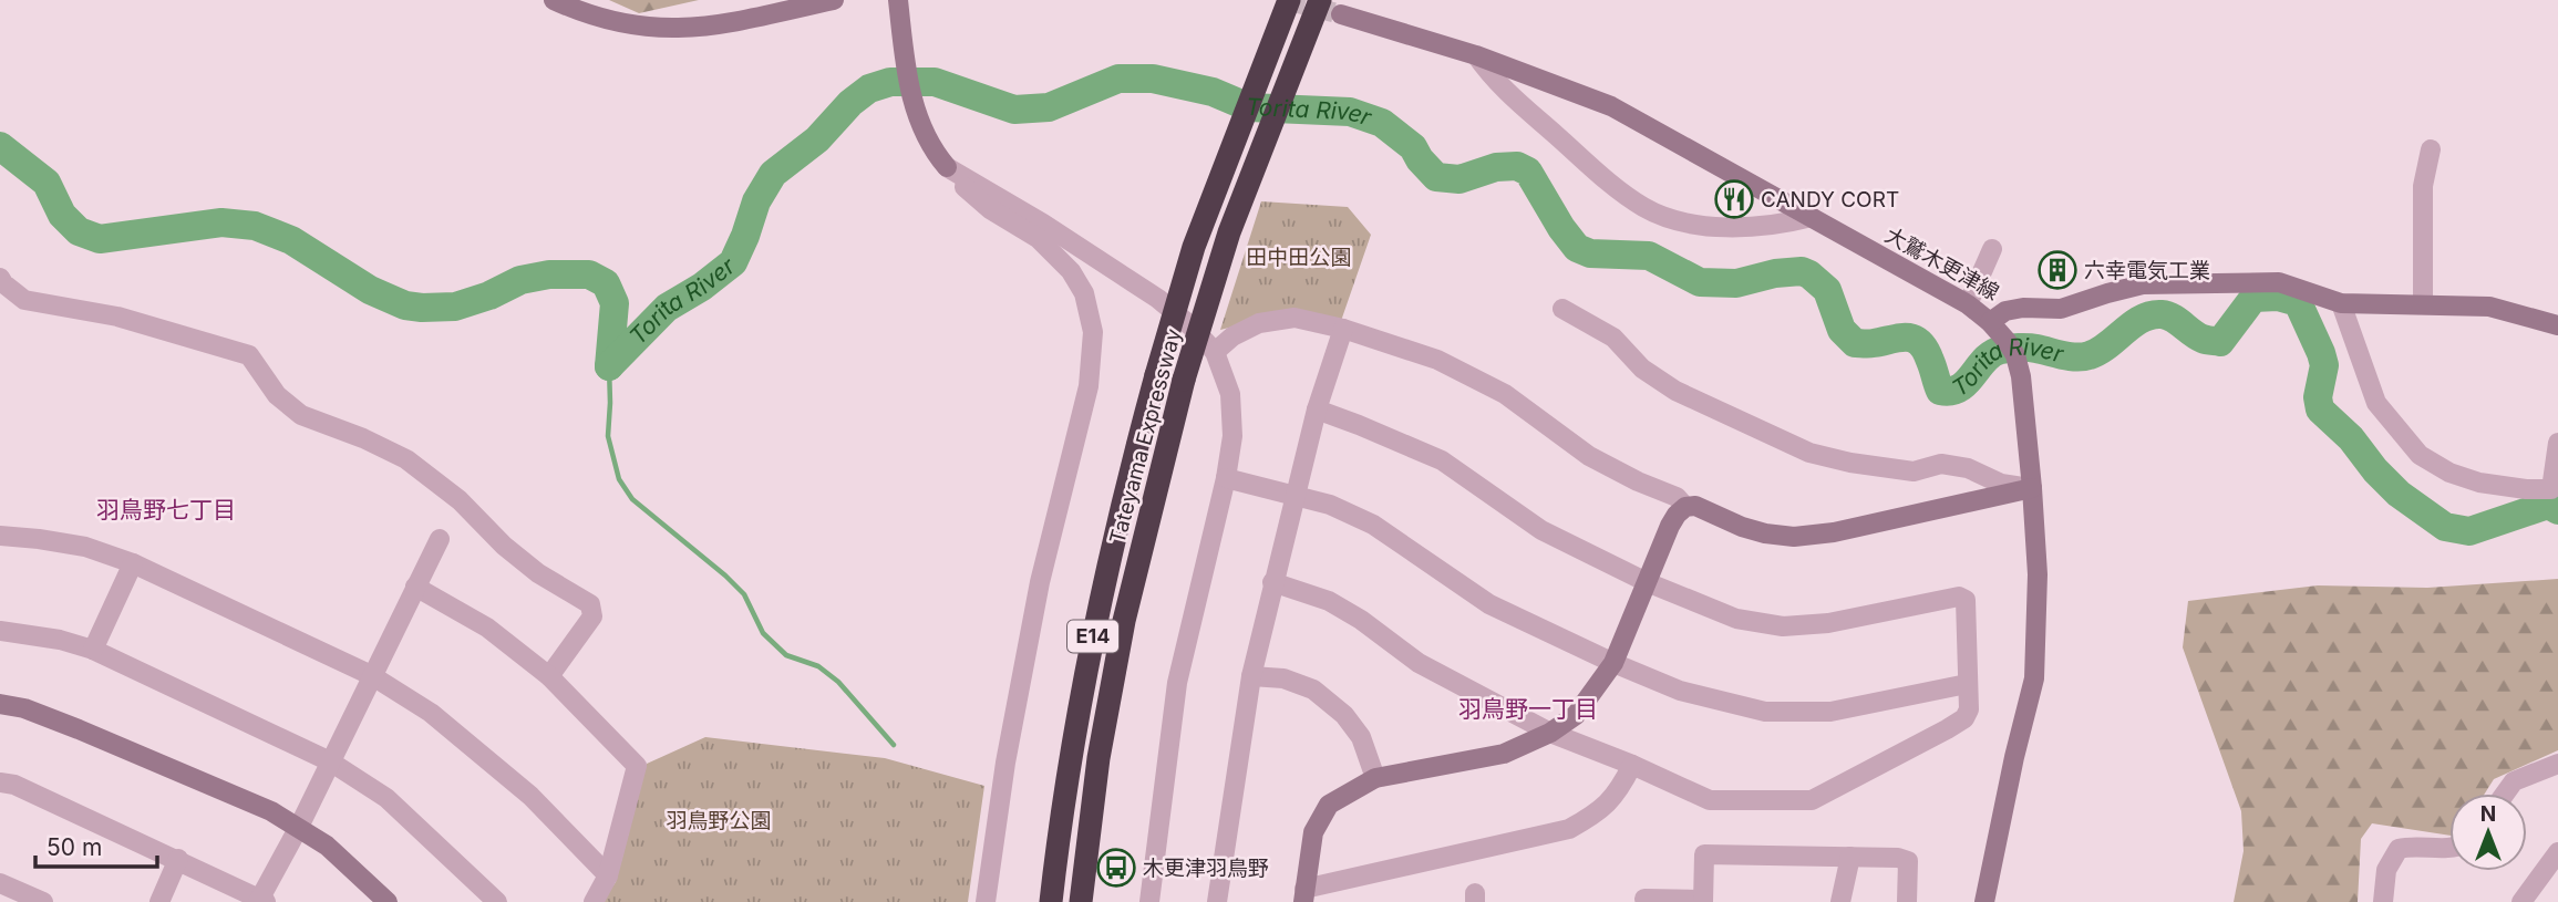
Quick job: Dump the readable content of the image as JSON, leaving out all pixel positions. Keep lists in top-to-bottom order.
{
  "streets": {
    "highway": ["Tateyama Expressway", "E14"],
    "street": ["大鷲木更津線"]
  },
  "districts": ["羽鳥野七丁目", "羽鳥野一丁目"],
  "water": ["Torita River"],
  "parks": ["田中田公園", "羽鳥野公園"],
  "places": {
    "restaurant": ["CANDY CORT"],
    "building": ["六幸電気工業"],
    "bus stop": ["木更津羽鳥野"]
  },
  "scale_bar": "50 m",
  "north": "top"
}
